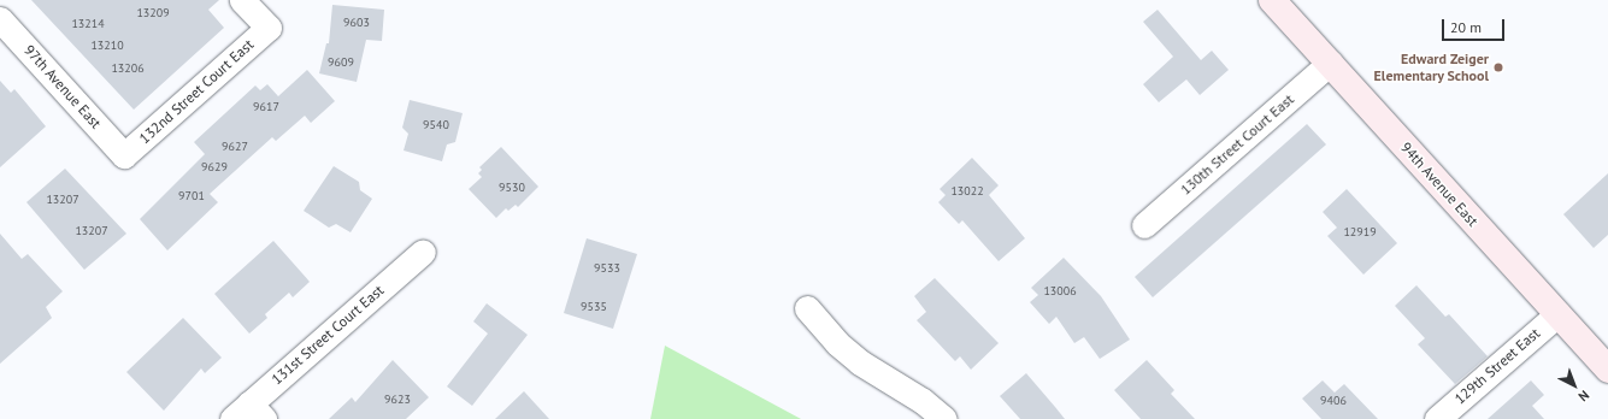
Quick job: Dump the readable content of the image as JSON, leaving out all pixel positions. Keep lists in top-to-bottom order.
{
  "streets": {
    "main road": ["94th Avenue East"],
    "street": [
      "97th Avenue East",
      "132nd Street Court East",
      "130th Street Court East",
      "131st Street Court East",
      "129th Street East"
    ]
  },
  "crossings": [
    ["97th Avenue East", "132nd Street Court East"],
    ["130th Street Court East", "94th Avenue East"],
    ["94th Avenue East", "129th Street East"]
  ],
  "places": ["Edward Zeiger Elementary School"],
  "house_numbers": [
    "13209",
    "9603",
    "13214",
    "13210",
    "9609",
    "13206",
    "9617",
    "9540",
    "9627",
    "9629",
    "9530",
    "13022",
    "9701",
    "13207",
    "13207",
    "12919",
    "9533",
    "13006",
    "9535",
    "9623",
    "9406"
  ],
  "scale_bar": "20 m",
  "north": "bottom right"
}
